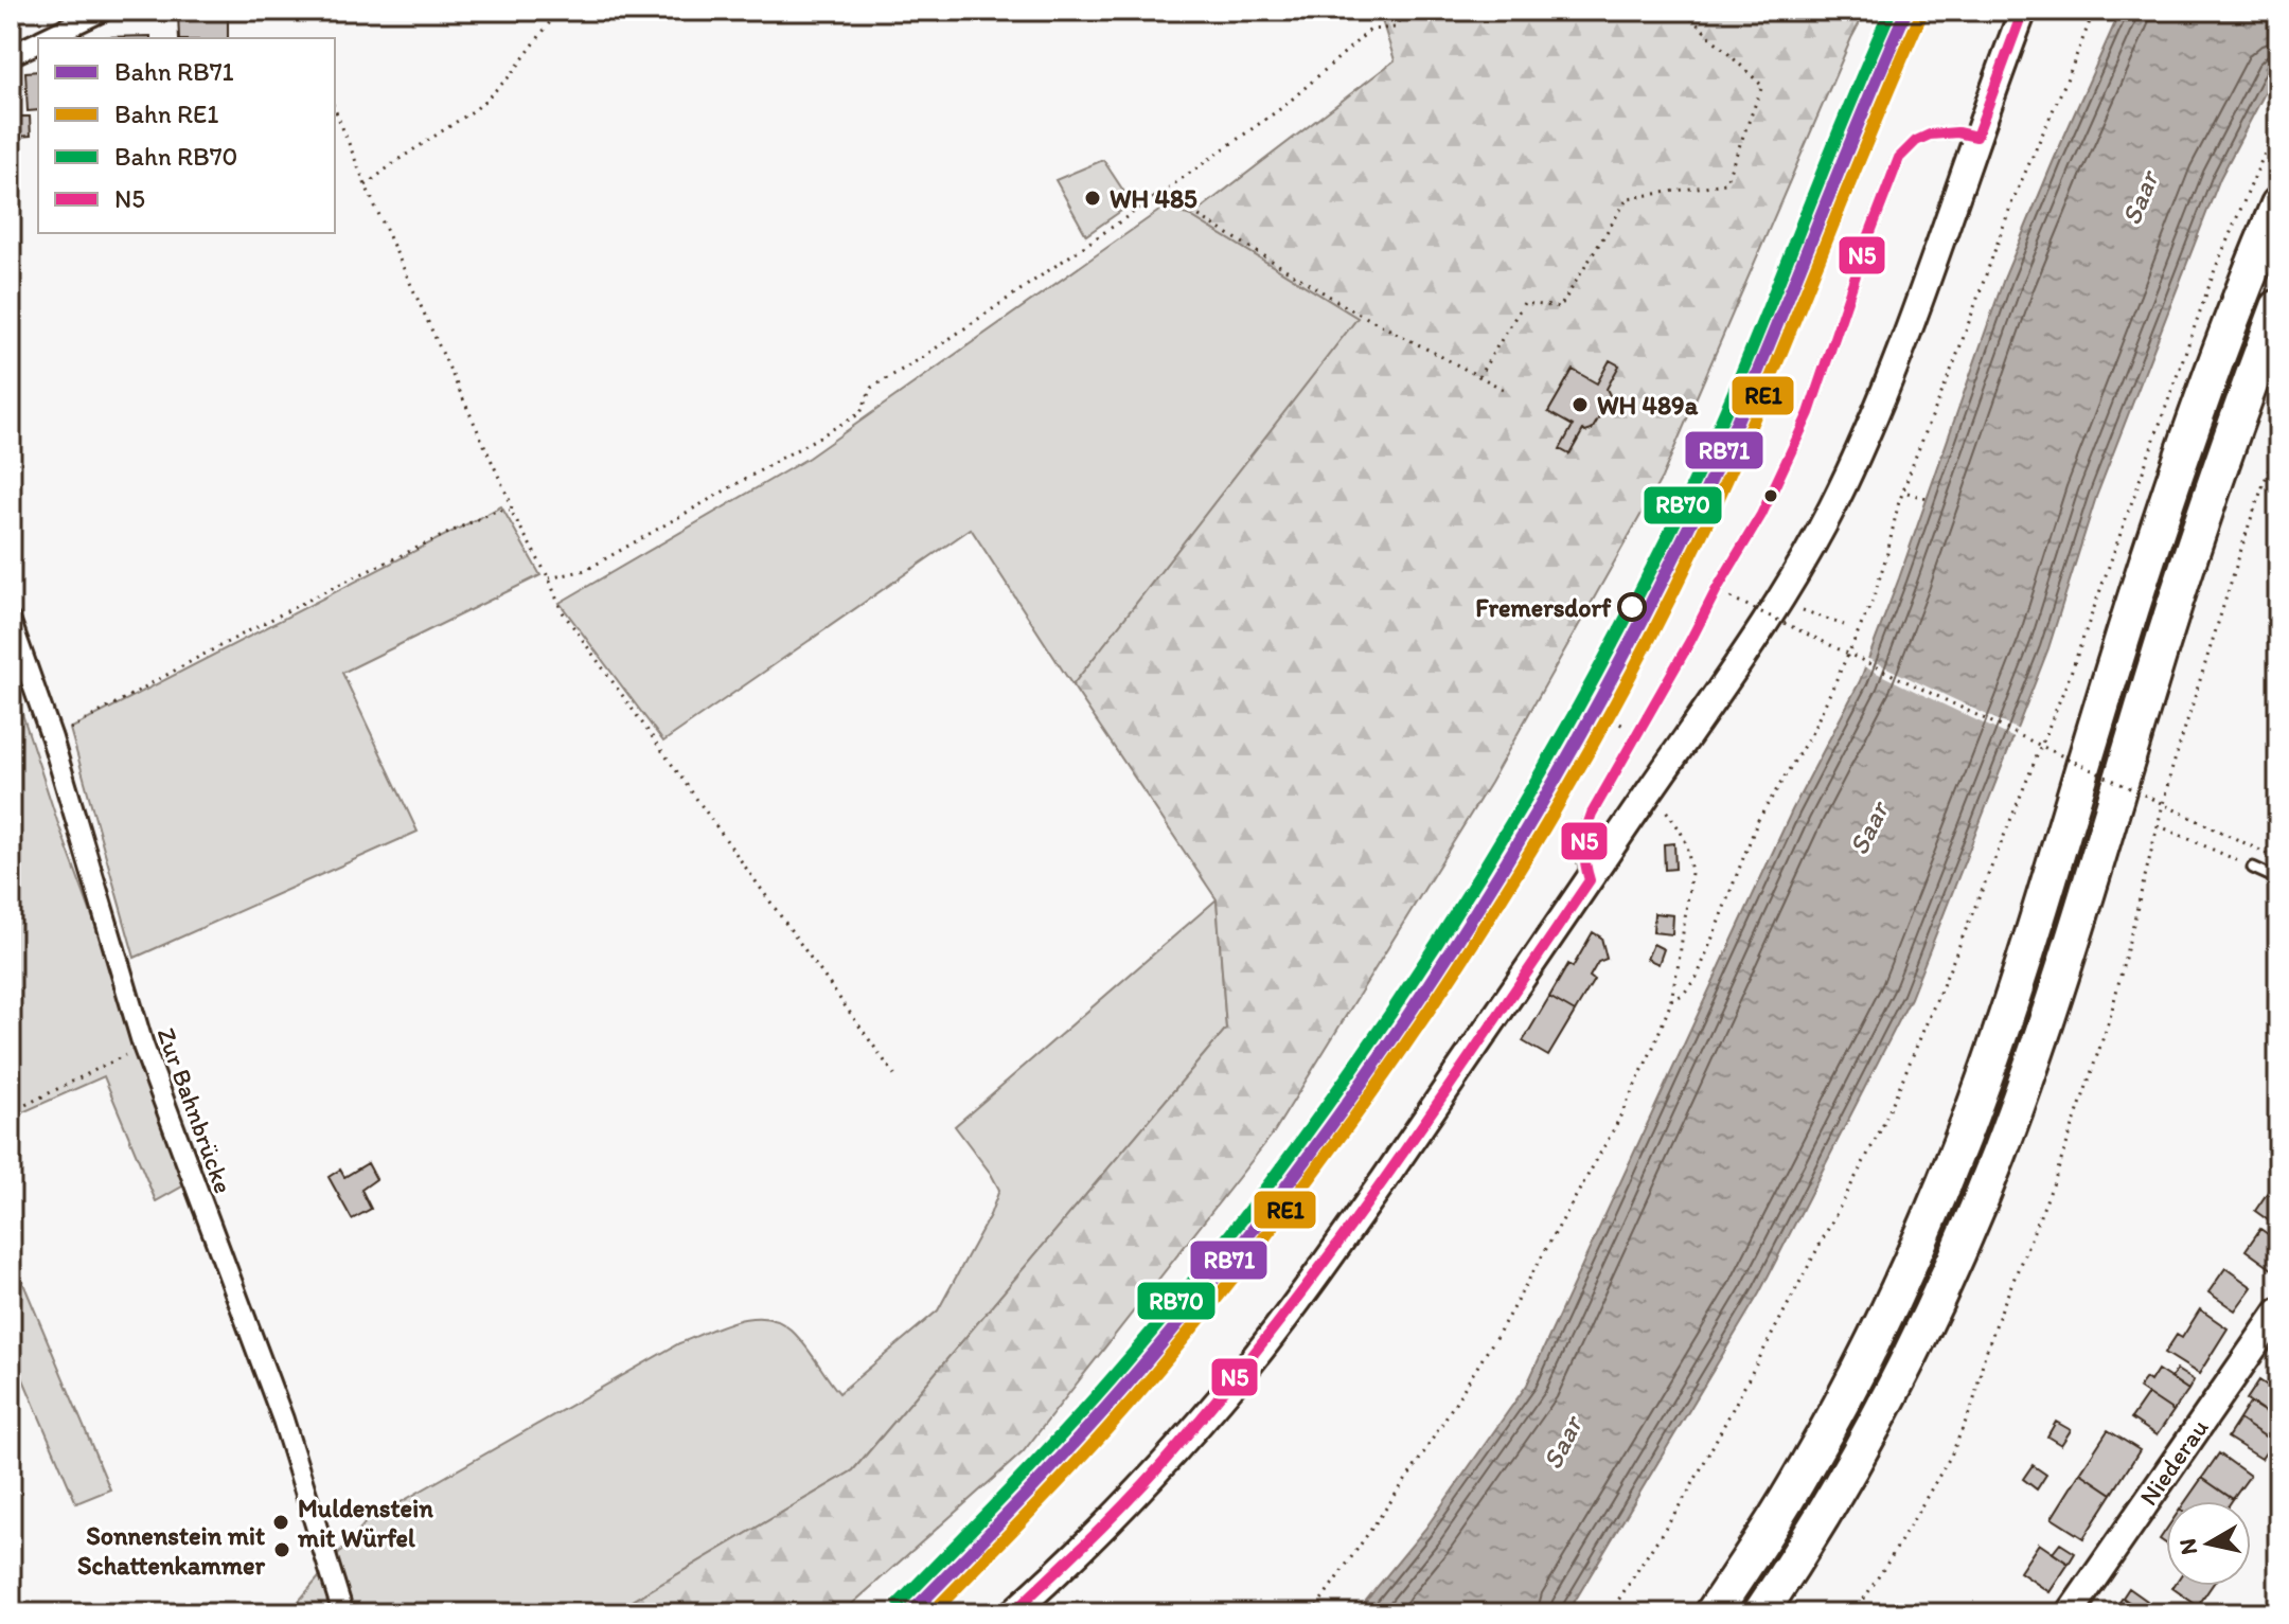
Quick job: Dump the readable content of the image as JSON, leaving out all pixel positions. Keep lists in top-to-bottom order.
{
  "streets": {
    "main road": ["Niederau"],
    "street": ["Zur Bahnbrücke"]
  },
  "water": ["Saar"],
  "places": [
    "WH 485",
    "WH 489a",
    "Fremersdorf",
    "Muldenstein mit Würfel",
    "Sonnenstein mit Schattenkammer"
  ],
  "lines": [
    "rail line RB71",
    "rail line RB70",
    "transit line N5",
    "rail line RE1"
  ],
  "legend": [
    "Bahn RB71",
    "Bahn RE1",
    "Bahn RB70",
    "N5"
  ],
  "north": "left"
}
